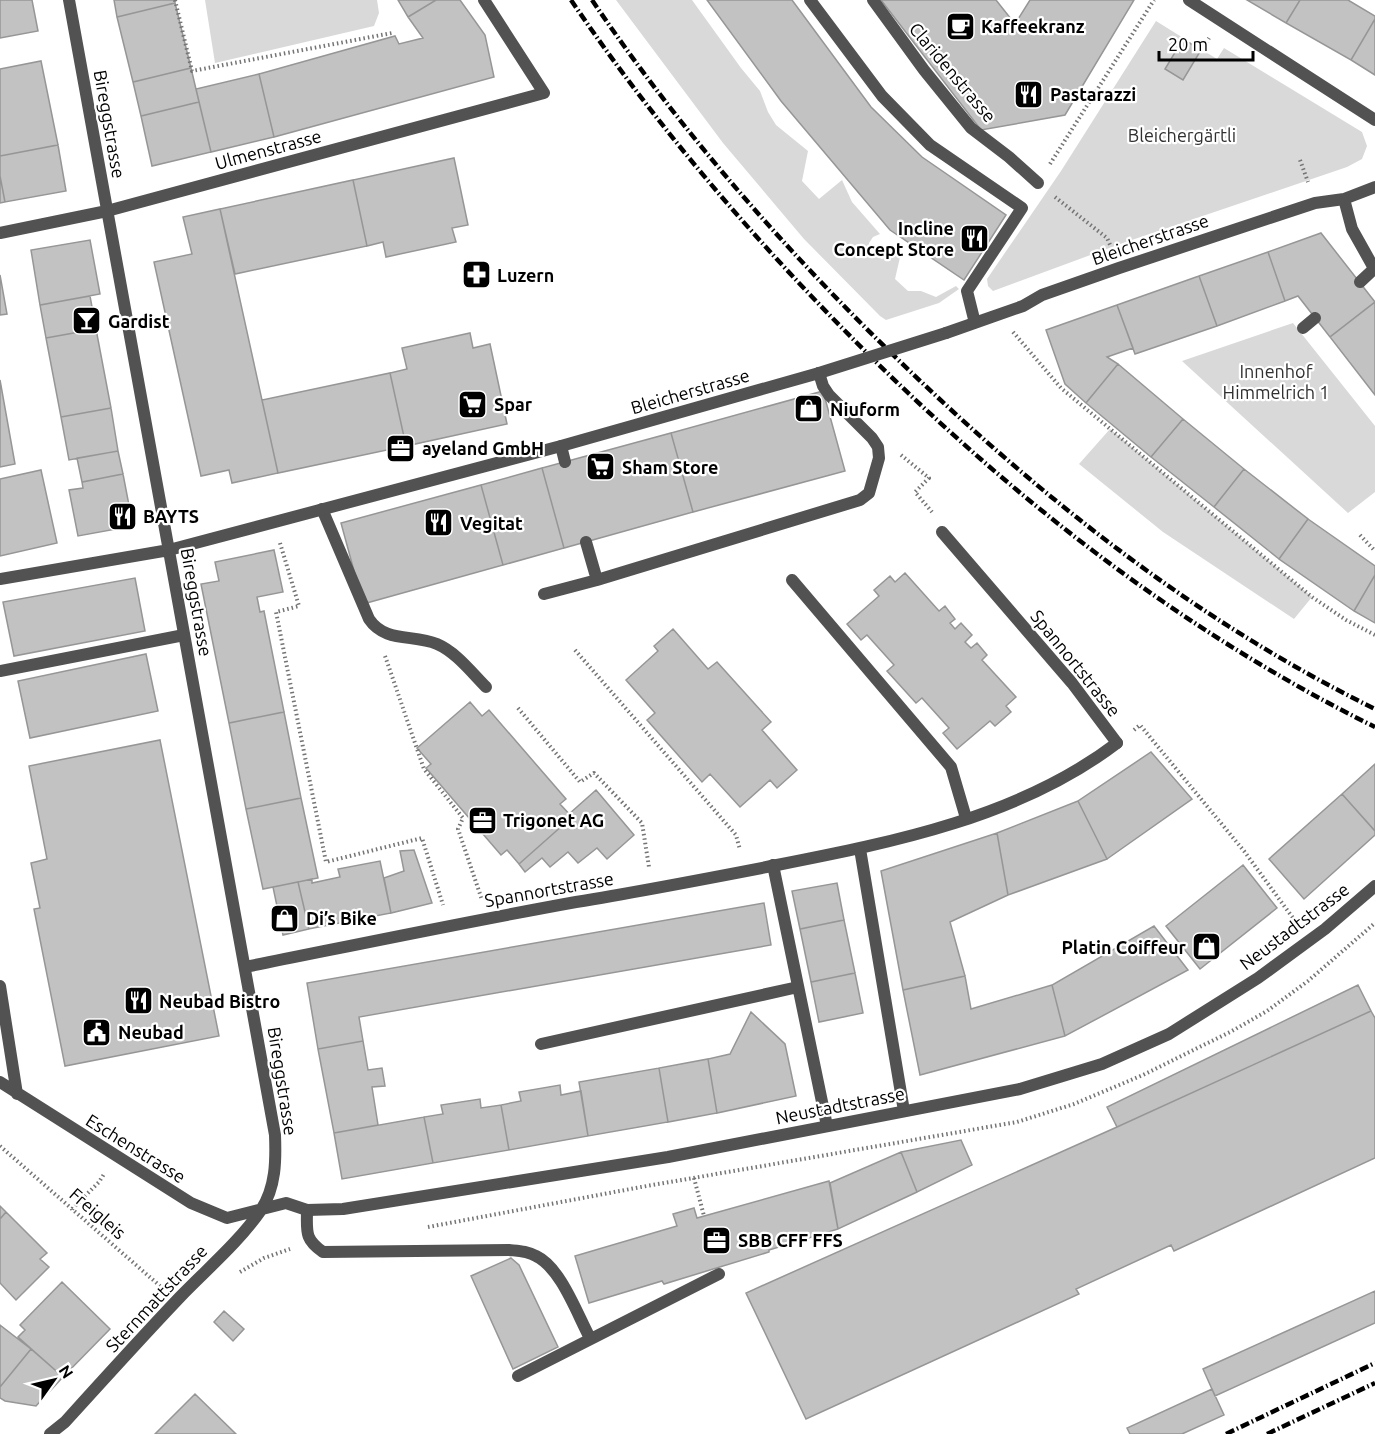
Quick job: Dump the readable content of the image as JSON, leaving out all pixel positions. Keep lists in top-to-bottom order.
{
  "streets": {
    "street": [
      "Claridenstrasse",
      "Bireggstrasse",
      "Ulmenstrasse",
      "Bleicherstrasse",
      "Spannortstrasse",
      "Neustadtstrasse",
      "Eschenstrasse",
      "Sternmattstrasse"
    ],
    "path": ["Freigleis"]
  },
  "crossings": [
    ["Bireggstrasse", "Ulmenstrasse"],
    ["Bireggstrasse", "Bleicherstrasse"],
    ["Bireggstrasse", "Spannortstrasse"],
    ["Bireggstrasse", "Neustadtstrasse"],
    ["Bireggstrasse", "Eschenstrasse"],
    ["Bireggstrasse", "Sternmattstrasse"],
    ["Neustadtstrasse", "Eschenstrasse"],
    ["Neustadtstrasse", "Sternmattstrasse"],
    ["Eschenstrasse", "Sternmattstrasse"],
    ["Freigleis", "Sternmattstrasse"]
  ],
  "parks": ["Bleichergärtli", "Innenhof Himmelrich 1"],
  "places": {
    "cafe": ["Kaffeekranz"],
    "restaurant": [
      "Pastarazzi",
      "Incline Concept Store",
      "BAYTS",
      "Vegitat",
      "Neubad Bistro"
    ],
    "pharmacy": ["Luzern"],
    "bar": ["Gardist"],
    "supermarket": ["Spar", "Sham Store"],
    "shop": ["Niuform", "Di’s Bike", "Platin Coiffeur"],
    "office": ["ayeland GmbH", "Trigonet AG", "SBB CFF FFS"],
    "public building": ["Neubad"]
  },
  "scale_bar": "20 m",
  "north": "top right"
}
